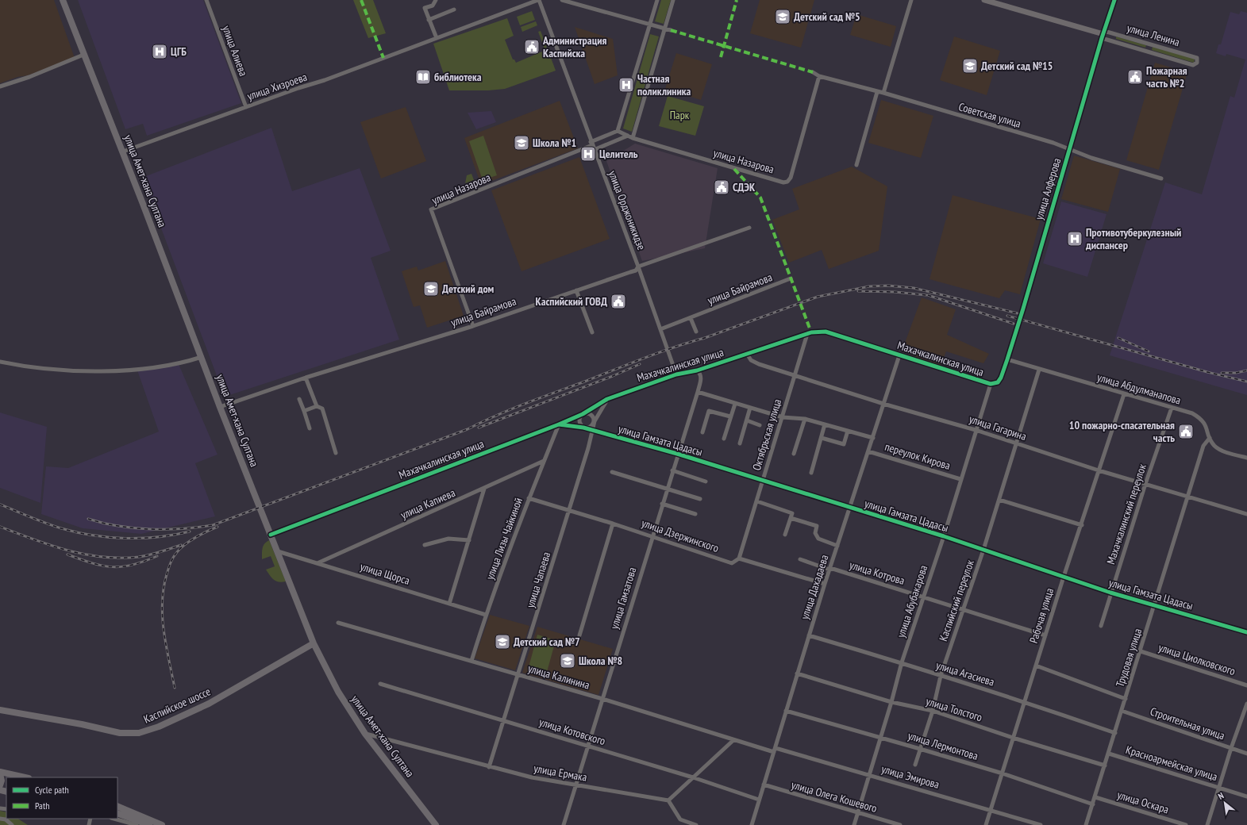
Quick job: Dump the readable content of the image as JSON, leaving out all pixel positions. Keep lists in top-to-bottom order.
{
  "streets": {
    "main road": ["улица Амет-хана Султана", "Каспийское шоссе"],
    "street": [
      "улица Ленина",
      "улица Алиева",
      "улица Хизроева",
      "Советская улица",
      "улица Назарова",
      "улица Алферова",
      "улица Орджоникидзе",
      "улица Байрамова",
      "Махачкалинская улица",
      "улица Абдулманапова",
      "улица Гагарина",
      "Октябрьская улица",
      "улица Гамзата Цадасы",
      "переулок Кирова",
      "улица Капиева",
      "Махачкалинский переулок",
      "улица Дзержинского",
      "улица Лизы Чайкиной",
      "улица Котрова",
      "улица Щорса",
      "улица Чапаева",
      "улица Дахадаева",
      "улица Гамзатова",
      "Каспийский переулок",
      "улица Абубакарова",
      "Рабочая улица",
      "Трудовая улица",
      "улица Циолковского",
      "улица Агасиева",
      "улица Калинина",
      "улица Толстого",
      "Строительная улица",
      "улица Котовского",
      "улица Лермонтова",
      "Красноармейская улица",
      "улица Ермака",
      "улица Эмирова",
      "улица Олега Кошевого",
      "улица Оскара"
    ]
  },
  "crossings": [
    ["улица Ленина", "улица Алферова"],
    ["улица Алиева", "улица Хизроева"],
    ["улица Хизроева", "улица Амет-хана Султана"],
    ["улица Хизроева", "улица Орджоникидзе"],
    ["Советская улица", "улица Назарова"],
    ["Советская улица", "улица Алферова"],
    ["улица Назарова", "улица Орджоникидзе"],
    ["улица Назарова", "улица Байрамова"],
    ["улица Амет-хана Султана", "улица Байрамова"],
    ["улица Амет-хана Султана", "Махачкалинская улица"],
    ["улица Амет-хана Султана", "улица Щорса"],
    ["улица Амет-хана Султана", "Каспийское шоссе"],
    ["улица Амет-хана Султана", "улица Ермака"],
    ["улица Алферова", "Махачкалинская улица"],
    ["улица Алферова", "улица Абдулманапова"],
    ["улица Орджоникидзе", "улица Байрамова"],
    ["улица Орджоникидзе", "Махачкалинская улица"],
    ["Махачкалинская улица", "улица Гагарина"],
    ["Махачкалинская улица", "Октябрьская улица"],
    ["Махачкалинская улица", "улица Гамзата Цадасы"],
    ["Махачкалинская улица", "улица Лизы Чайкиной"],
    ["Махачкалинская улица", "улица Чапаева"],
    ["Махачкалинская улица", "улица Дахадаева"],
    ["Махачкалинская улица", "улица Гамзатова"],
    ["Махачкалинская улица", "улица Абубакарова"],
    ["улица Абдулманапова", "Махачкалинский переулок"],
    ["улица Абдулманапова", "Каспийский переулок"],
    ["улица Абдулманапова", "Рабочая улица"],
    ["улица Абдулманапова", "Трудовая улица"],
    ["улица Гагарина", "Октябрьская улица"],
    ["улица Гагарина", "Махачкалинский переулок"],
    ["улица Гагарина", "улица Дахадаева"],
    ["улица Гагарина", "Каспийский переулок"],
    ["улица Гагарина", "улица Абубакарова"],
    ["улица Гагарина", "Рабочая улица"],
    ["улица Гагарина", "Трудовая улица"],
    ["Октябрьская улица", "улица Гамзата Цадасы"],
    ["Октябрьская улица", "улица Дзержинского"],
    ["улица Гамзата Цадасы", "Махачкалинский переулок"],
    ["улица Гамзата Цадасы", "улица Лизы Чайкиной"],
    ["улица Гамзата Цадасы", "улица Чапаева"],
    ["улица Гамзата Цадасы", "улица Дахадаева"],
    ["улица Гамзата Цадасы", "улица Гамзатова"],
    ["улица Гамзата Цадасы", "Каспийский переулок"],
    ["улица Гамзата Цадасы", "улица Абубакарова"],
    ["улица Гамзата Цадасы", "Рабочая улица"],
    ["улица Гамзата Цадасы", "Трудовая улица"],
    ["переулок Кирова", "улица Дахадаева"],
    ["переулок Кирова", "улица Абубакарова"],
    ["улица Капиева", "улица Лизы Чайкиной"],
    ["улица Капиева", "улица Щорса"],
    ["улица Дзержинского", "улица Лизы Чайкиной"],
    ["улица Дзержинского", "улица Чапаева"],
    ["улица Дзержинского", "улица Дахадаева"],
    ["улица Дзержинского", "улица Гамзатова"],
    ["улица Лизы Чайкиной", "улица Щорса"],
    ["улица Лизы Чайкиной", "улица Калинина"],
    ["улица Котрова", "улица Дахадаева"],
    ["улица Котрова", "Каспийский переулок"],
    ["улица Котрова", "улица Абубакарова"],
    ["улица Котрова", "Рабочая улица"],
    ["улица Чапаева", "улица Калинина"],
    ["улица Чапаева", "улица Котовского"],
    ["улица Чапаева", "улица Ермака"],
    ["улица Дахадаева", "улица Агасиева"],
    ["улица Дахадаева", "улица Калинина"],
    ["улица Дахадаева", "улица Толстого"],
    ["улица Дахадаева", "улица Котовского"],
    ["улица Дахадаева", "улица Лермонтова"],
    ["улица Дахадаева", "улица Эмирова"],
    ["улица Дахадаева", "улица Олега Кошевого"],
    ["улица Гамзатова", "улица Калинина"],
    ["улица Гамзатова", "улица Котовского"],
    ["улица Гамзатова", "улица Ермака"],
    ["Каспийский переулок", "улица Агасиева"],
    ["Каспийский переулок", "улица Толстого"],
    ["Каспийский переулок", "улица Лермонтова"],
    ["улица Абубакарова", "улица Агасиева"],
    ["улица Абубакарова", "улица Толстого"],
    ["улица Абубакарова", "улица Лермонтова"],
    ["улица Абубакарова", "улица Эмирова"],
    ["улица Абубакарова", "улица Олега Кошевого"],
    ["Рабочая улица", "улица Агасиева"],
    ["Рабочая улица", "улица Толстого"],
    ["Рабочая улица", "улица Лермонтова"],
    ["Рабочая улица", "улица Эмирова"],
    ["Трудовая улица", "улица Циолковского"],
    ["Трудовая улица", "улица Агасиева"],
    ["Трудовая улица", "улица Толстого"],
    ["Трудовая улица", "Строительная улица"],
    ["Трудовая улица", "улица Лермонтова"],
    ["Трудовая улица", "Красноармейская улица"],
    ["Трудовая улица", "улица Оскара"],
    ["улица Калинина", "улица Эмирова"]
  ],
  "parks": ["Парк"],
  "places": {
    "school or university": [
      "Детский сад №5",
      "Детский сад №15",
      "Школа №1",
      "Детский дом",
      "Детский сад №7",
      "Школа №8"
    ],
    "public building": [
      "Администрация Каспийска",
      "Пожарная часть №2",
      "СДЭК",
      "Каспийский ГОВД",
      "10 пожарно-спасательная часть"
    ],
    "hospital": [
      "ЦГБ",
      "Частная поликлиника",
      "Целитель",
      "Противотуберкулезный диспансер"
    ],
    "library": ["библиотека"]
  },
  "legend": ["Cycle path", "Path"],
  "north": "top left"
}
